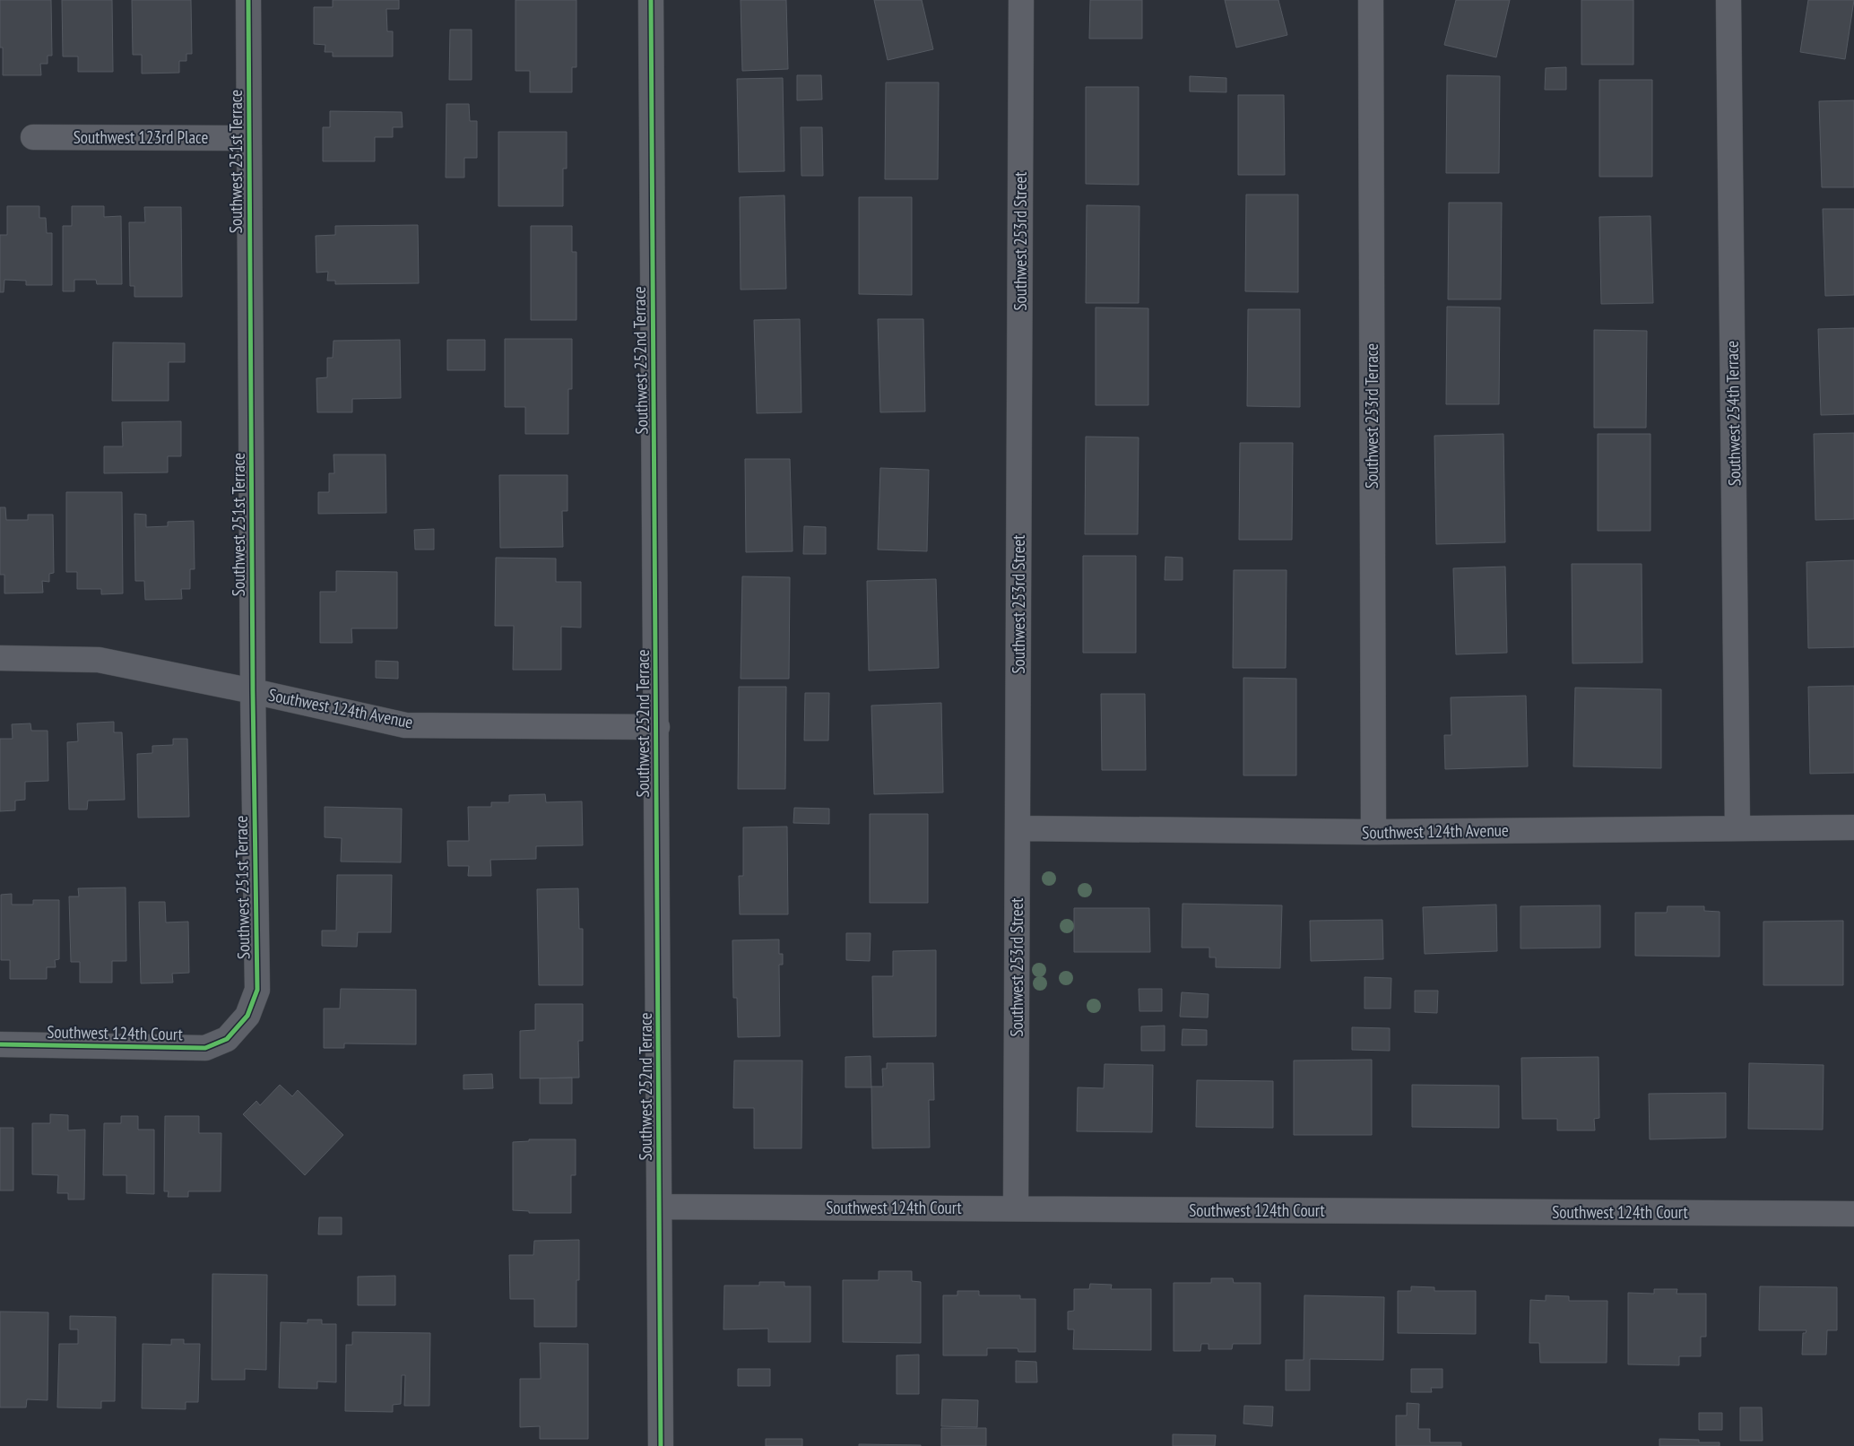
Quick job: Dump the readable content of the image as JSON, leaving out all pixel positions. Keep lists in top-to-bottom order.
{
  "streets": {
    "street": [
      "Southwest 123rd Place",
      "Southwest 251st Terrace",
      "Southwest 253rd Street",
      "Southwest 252nd Terrace",
      "Southwest 254th Terrace",
      "Southwest 253rd Terrace",
      "Southwest 124th Avenue",
      "Southwest 124th Court"
    ]
  },
  "crossings": [
    ["Southwest 123rd Place", "Southwest 251st Terrace"],
    ["Southwest 251st Terrace", "Southwest 124th Avenue"],
    ["Southwest 251st Terrace", "Southwest 124th Court"],
    ["Southwest 253rd Street", "Southwest 124th Avenue"],
    ["Southwest 253rd Street", "Southwest 124th Court"],
    ["Southwest 252nd Terrace", "Southwest 124th Avenue"],
    ["Southwest 252nd Terrace", "Southwest 124th Court"],
    ["Southwest 254th Terrace", "Southwest 124th Avenue"],
    ["Southwest 253rd Terrace", "Southwest 124th Avenue"]
  ]
}
